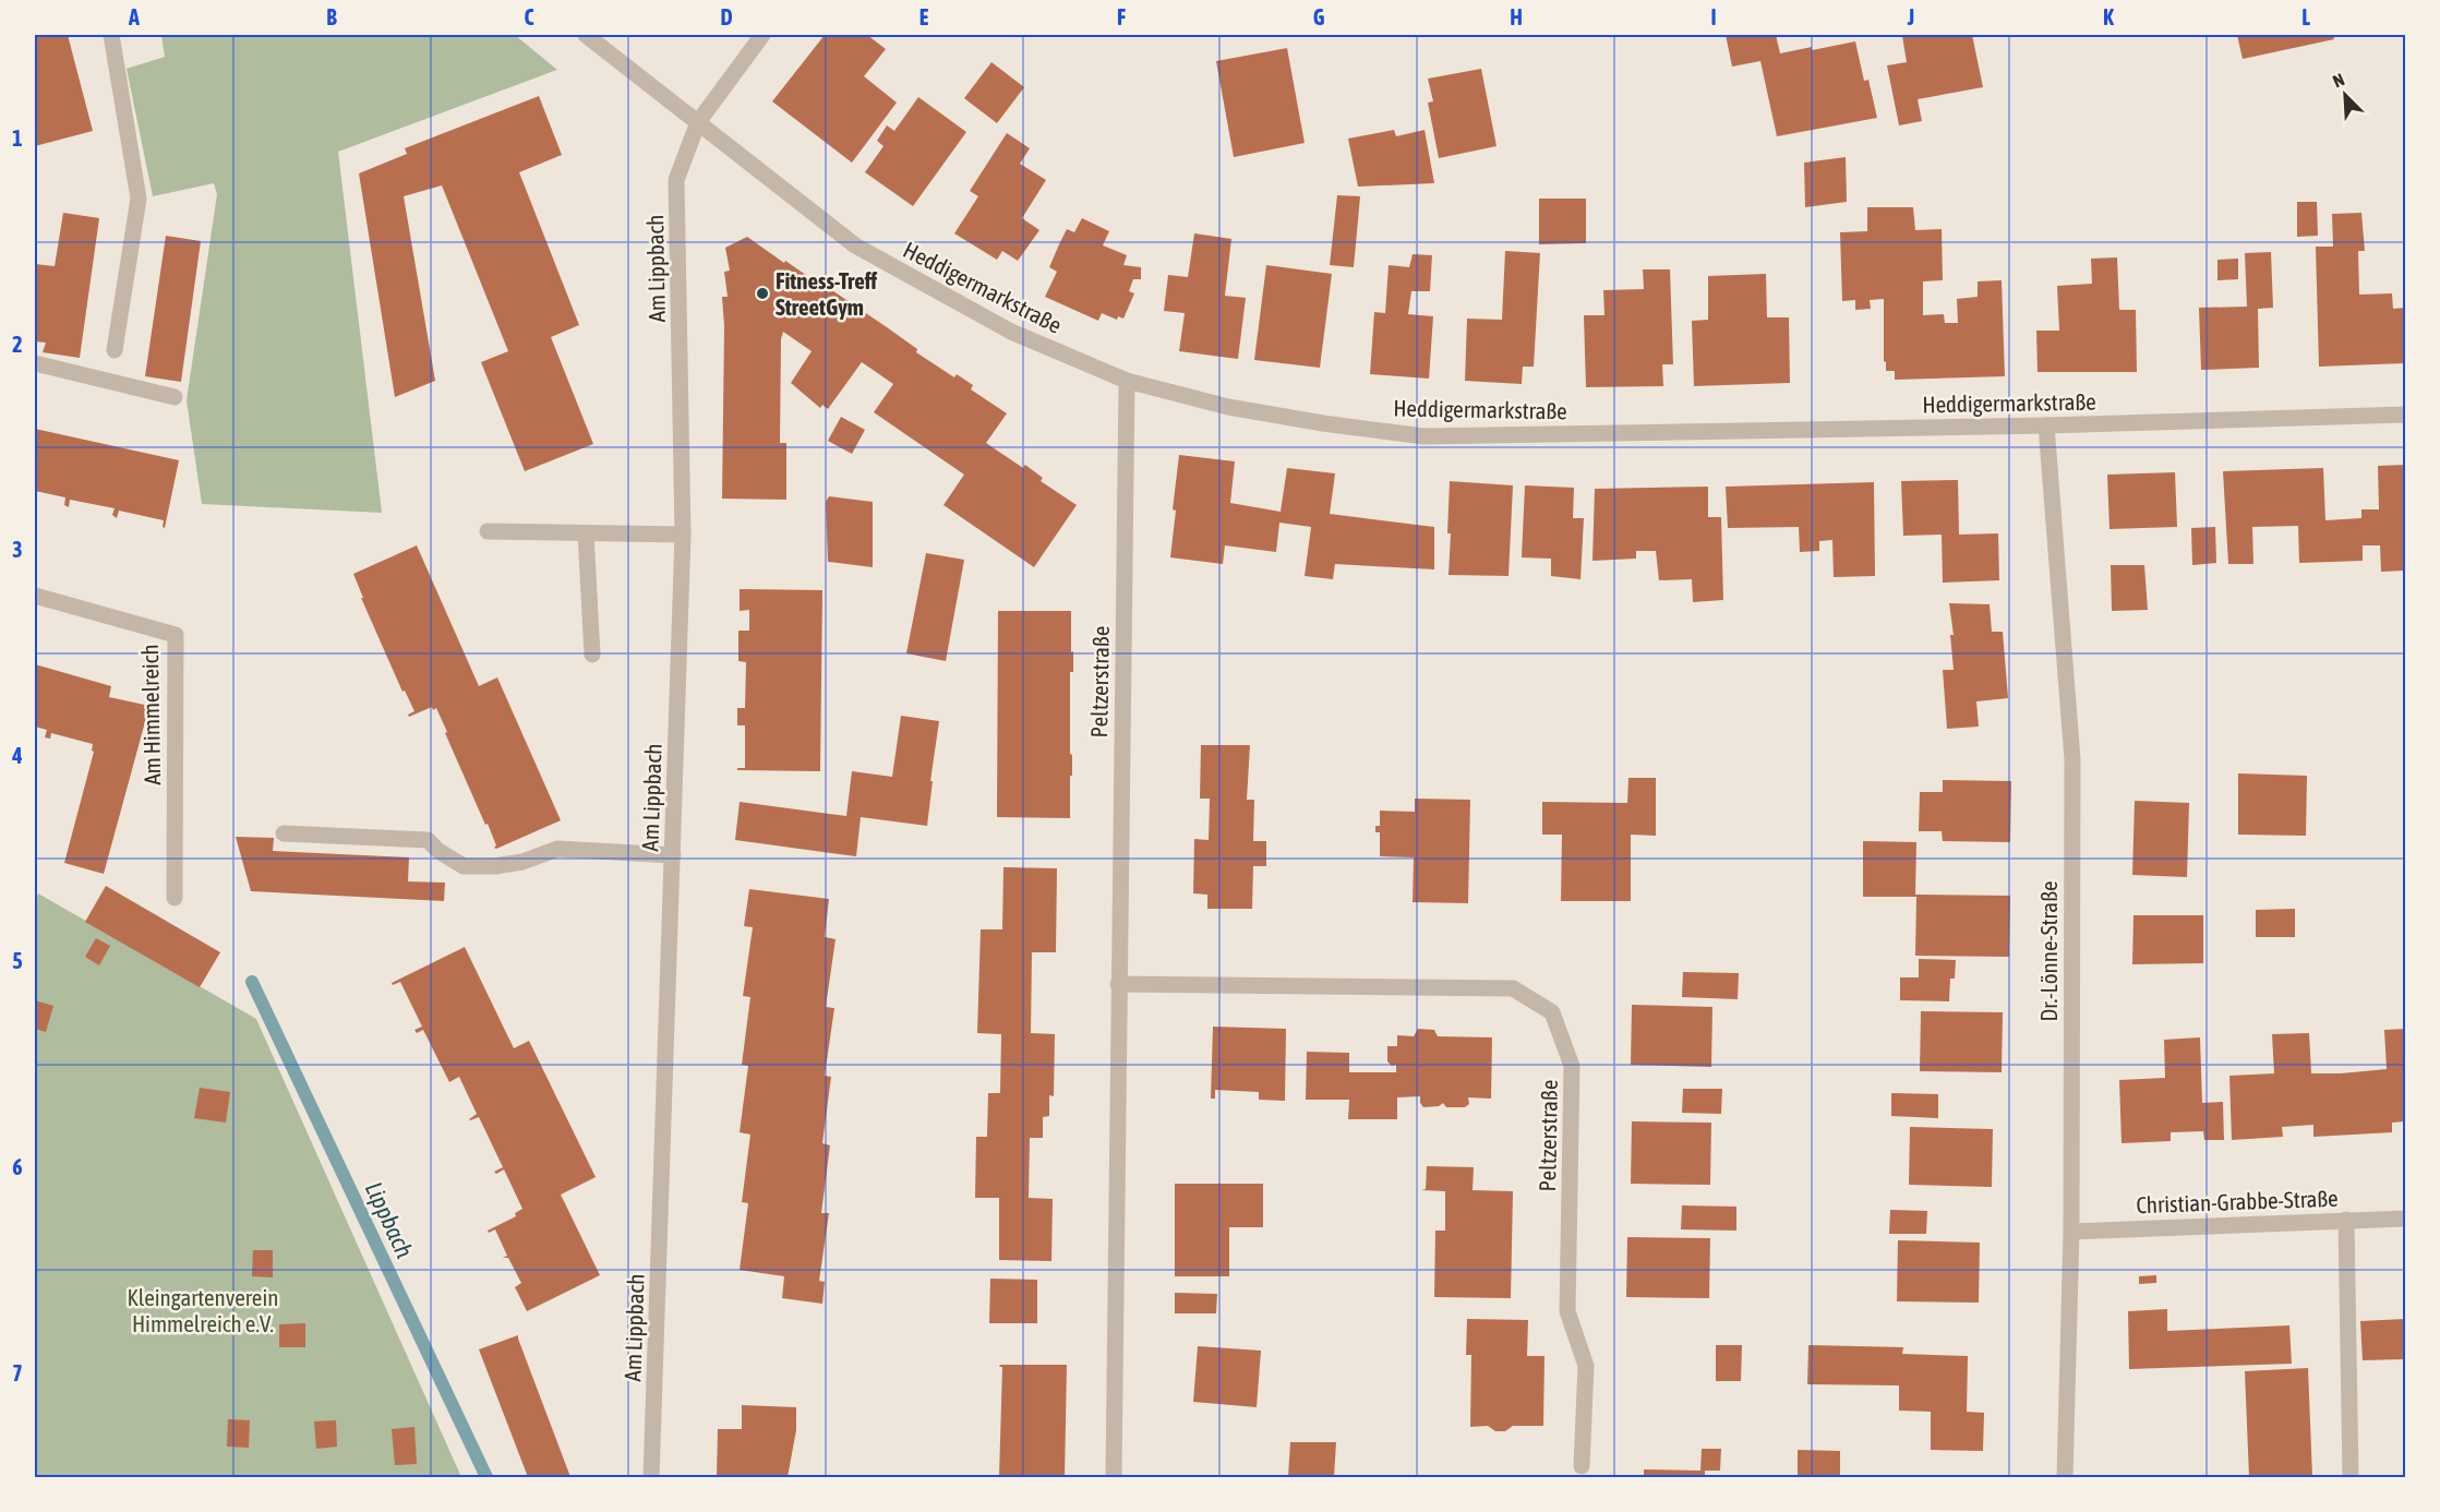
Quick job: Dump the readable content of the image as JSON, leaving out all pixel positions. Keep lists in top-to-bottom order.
{
  "streets": {
    "street": [
      "Am Lippbach",
      "Heddigermarkstraße",
      "Peltzerstraße",
      "Am Himmelreich",
      "Dr.-Lönne-Straße",
      "Christian-Grabbe-Straße"
    ]
  },
  "crossings": [
    ["Am Lippbach", "Heddigermarkstraße"],
    ["Heddigermarkstraße", "Peltzerstraße"],
    ["Heddigermarkstraße", "Dr.-Lönne-Straße"],
    ["Dr.-Lönne-Straße", "Christian-Grabbe-Straße"]
  ],
  "water": ["Lippbach"],
  "parks": ["Kleingartenverein Himmelreich e.V."],
  "places": ["Fitness-Treff StreetGym"],
  "north": "top left",
  "grid": {
    "columns": [
      "A",
      "B",
      "C",
      "D",
      "E",
      "F",
      "G",
      "H",
      "I",
      "J",
      "K",
      "L"
    ],
    "rows": [
      "1",
      "2",
      "3",
      "4",
      "5",
      "6",
      "7"
    ]
  }
}
